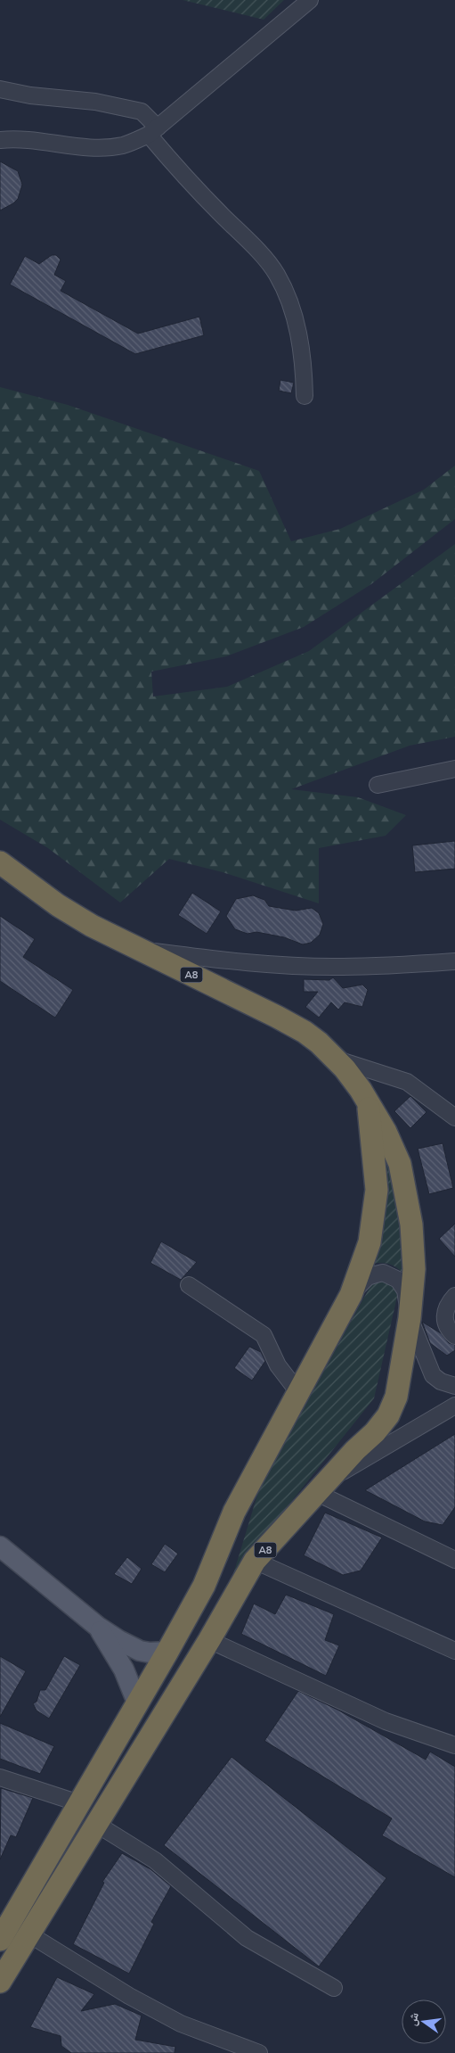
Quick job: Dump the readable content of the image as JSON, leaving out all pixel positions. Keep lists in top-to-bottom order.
{
  "streets": {
    "highway": ["A8"]
  },
  "north": "left"
}
